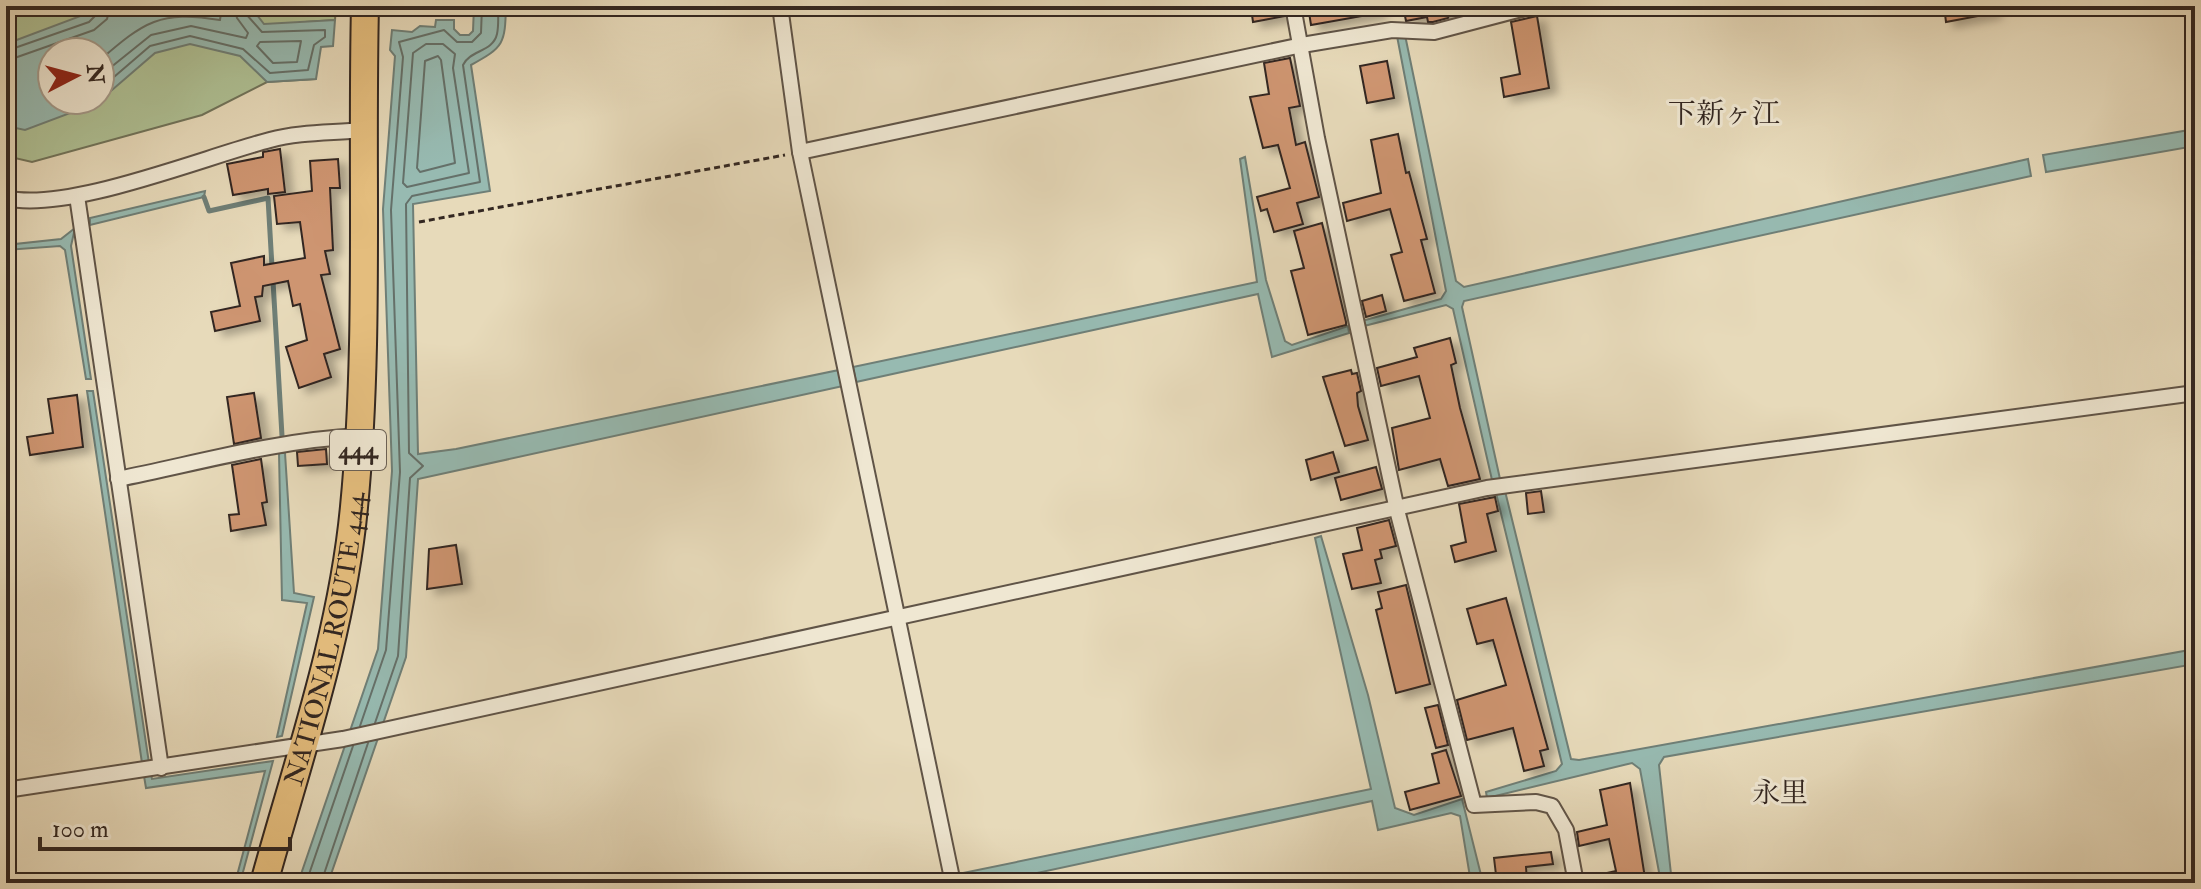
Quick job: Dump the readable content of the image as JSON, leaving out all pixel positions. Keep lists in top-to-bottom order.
{
  "streets": {
    "highway": ["444", "NATIONAL ROUTE 444"]
  },
  "districts": ["下新ヶ江", "永里"],
  "scale_bar": "100 m",
  "north": "right"
}
